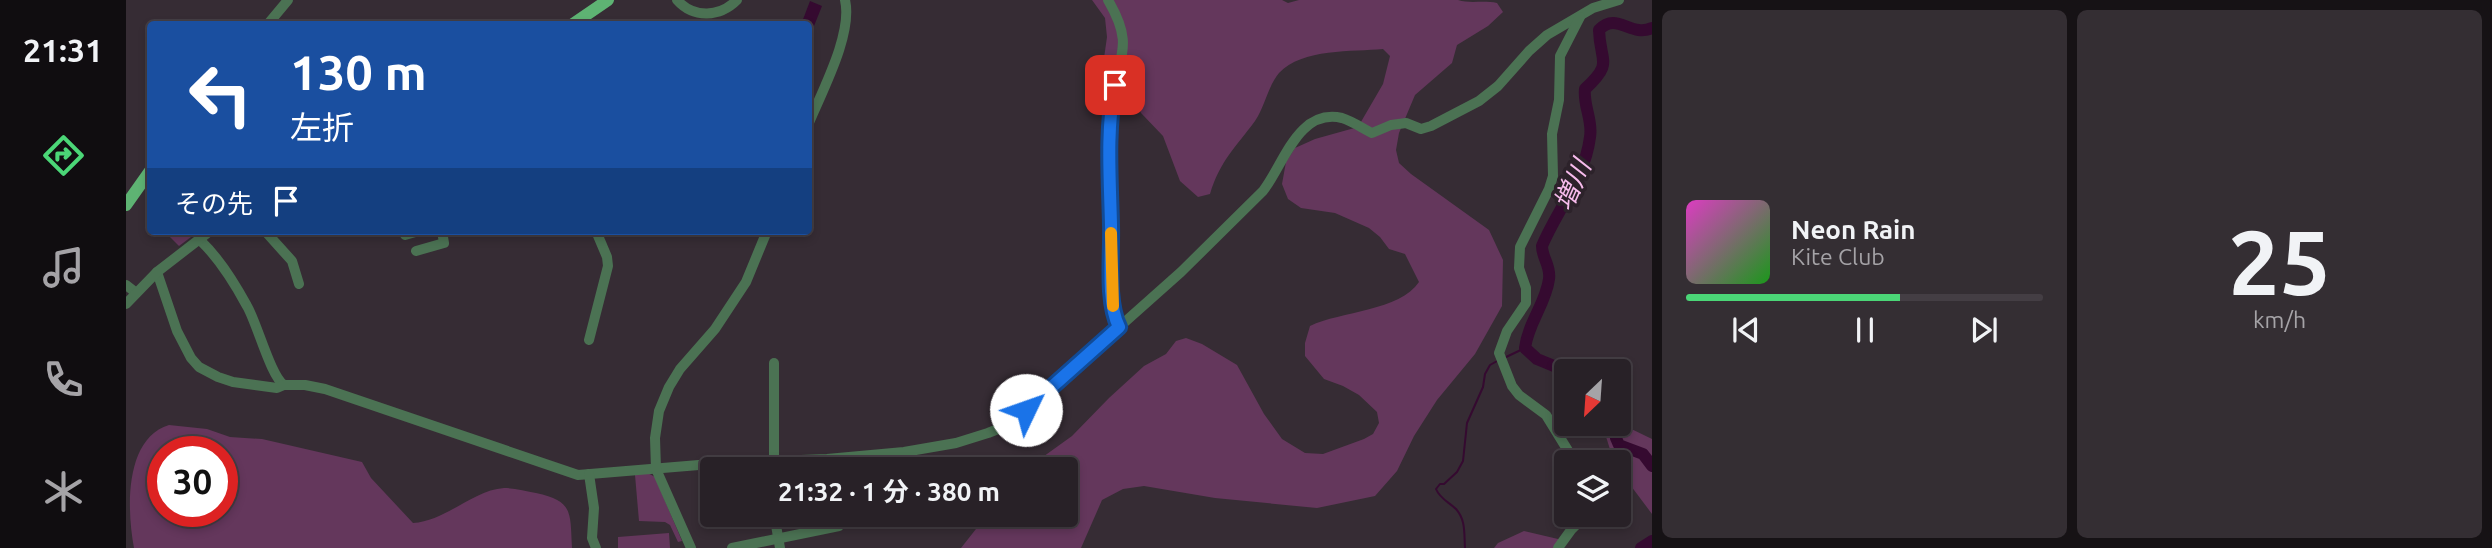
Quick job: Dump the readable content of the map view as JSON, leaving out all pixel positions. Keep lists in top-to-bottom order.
{
  "water": ["増川"],
  "north": "bottom left",
  "page": {
    "tabs": "21:31",
    "tile": ["25", "km/h"],
    "turn": ["130 m", "左折"],
    "then": "その先",
    "song": ["Neon Rain", "Kite Club"],
    "limit": "30",
    "trip": "21:32 · 1 分 · 380 m"
  }
}
